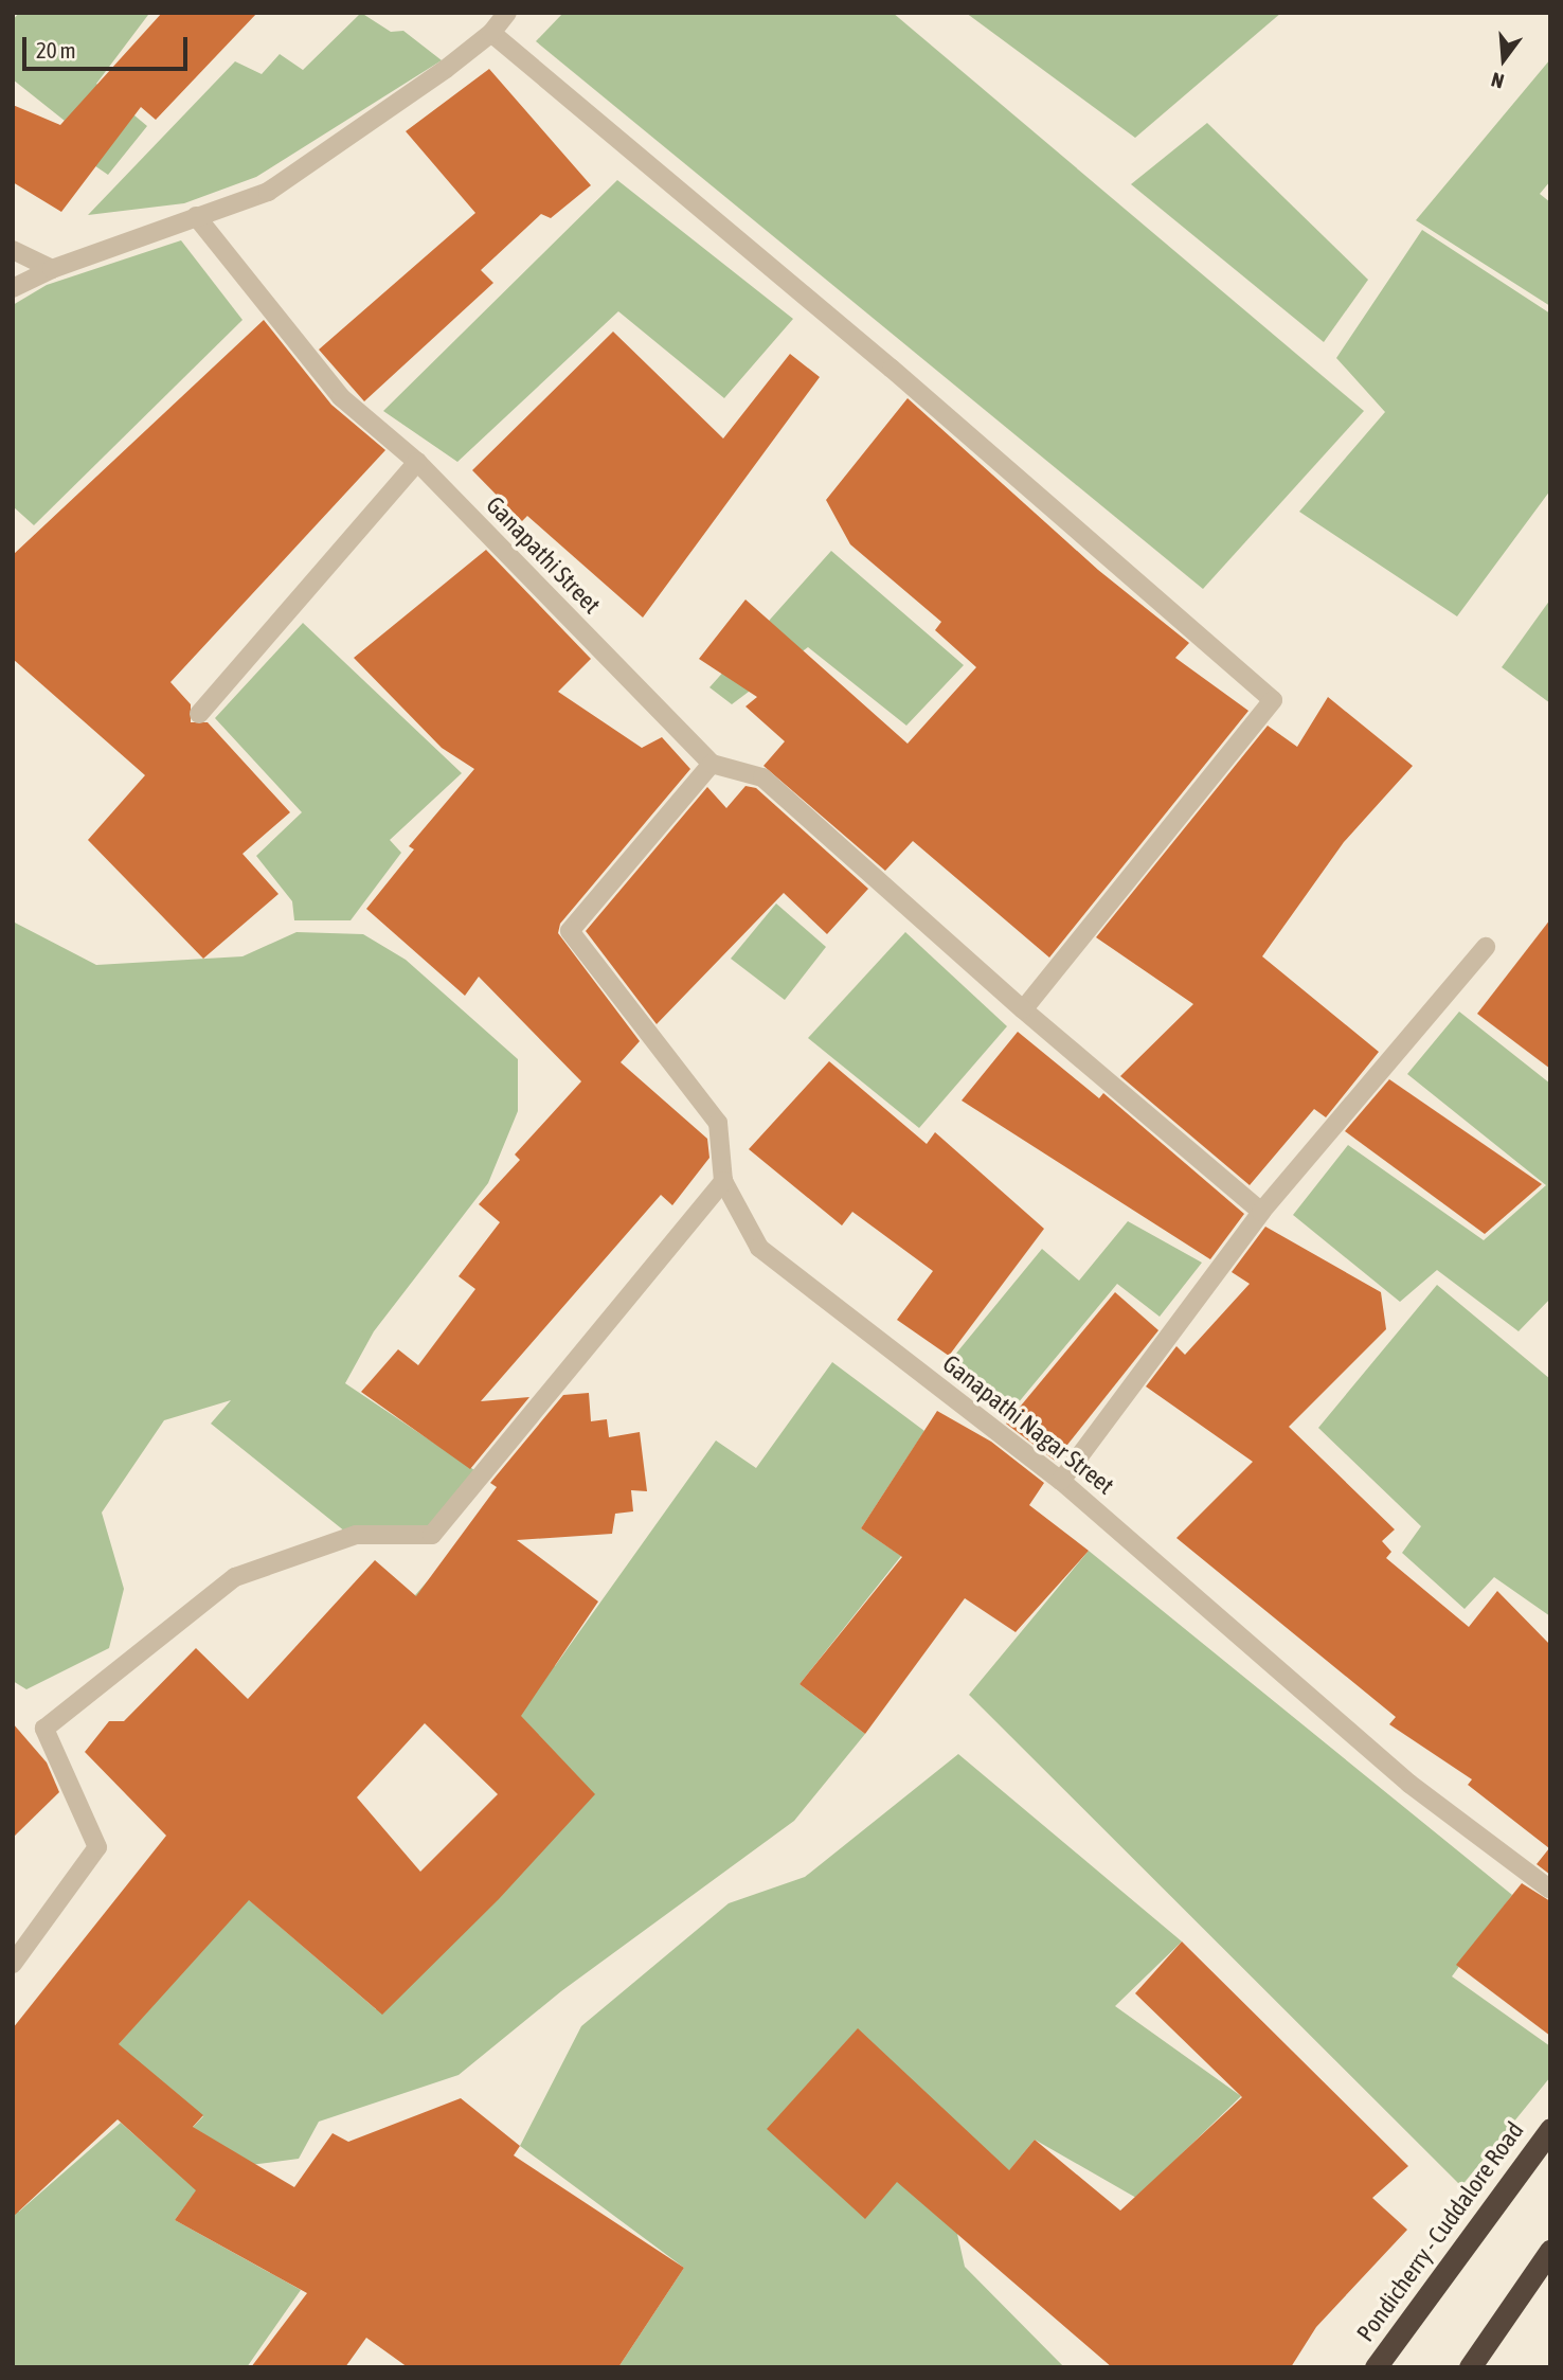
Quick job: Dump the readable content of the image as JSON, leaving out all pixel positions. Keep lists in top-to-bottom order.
{
  "streets": {
    "highway": ["Pondicherry - Cuddalore Road"],
    "street": ["Ganapathi Street", "Ganapathi Nagar Street"]
  },
  "crossings": [
    ["Ganapathi Street", "Ganapathi Nagar Street"]
  ],
  "scale_bar": "20 m",
  "north": "bottom"
}
